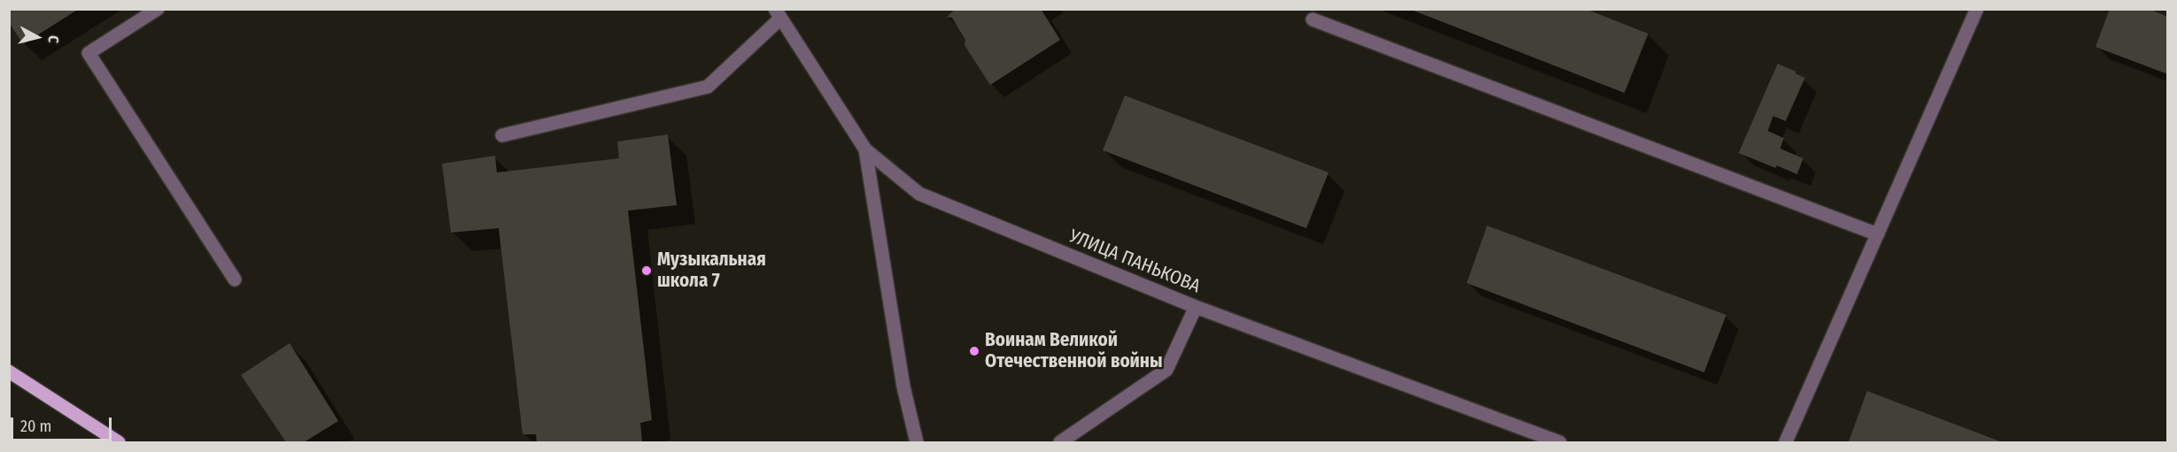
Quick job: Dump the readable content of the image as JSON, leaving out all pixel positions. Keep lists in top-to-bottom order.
{
  "streets": {
    "street": ["УЛИЦА ПАНЬКОВА"]
  },
  "places": ["Музыкальная школа 7", "Воинам Великой Отечественной войны"],
  "scale_bar": "20 m",
  "north": "right"
}
